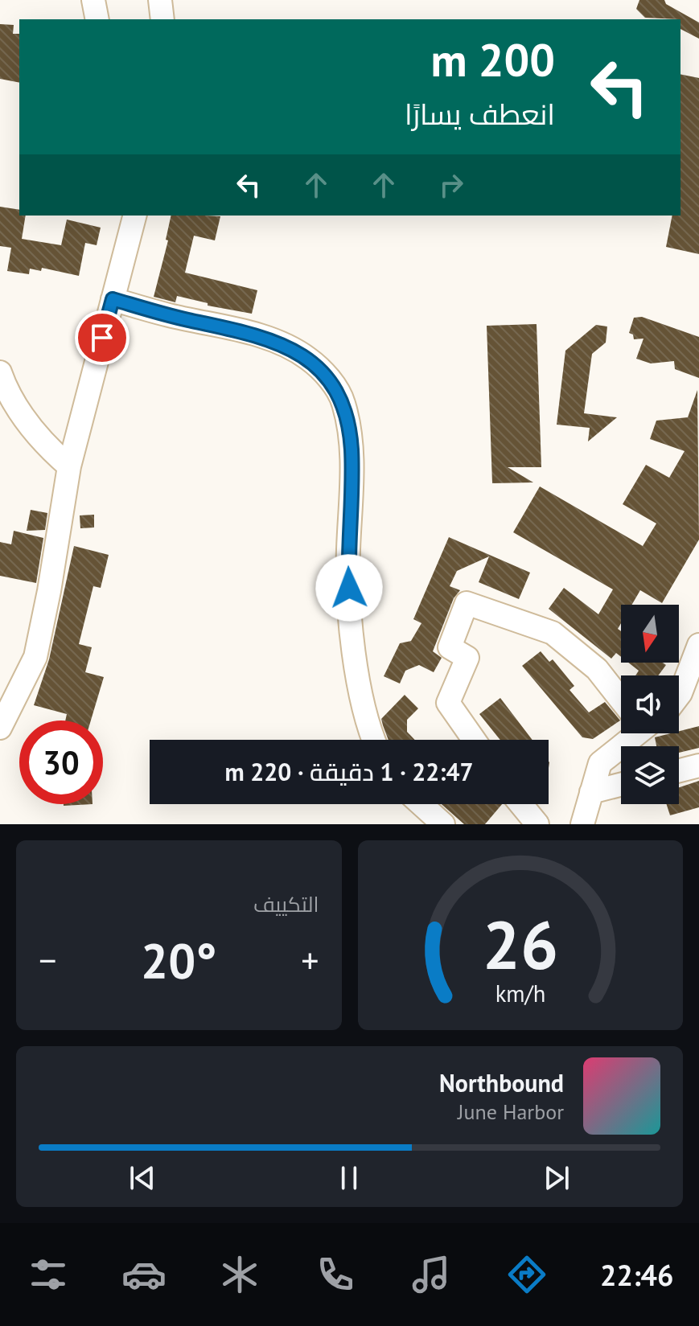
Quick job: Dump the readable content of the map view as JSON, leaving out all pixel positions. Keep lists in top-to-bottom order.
{
  "north": "bottom",
  "page": {
    "turn": ["200 m", "انعطف يسارًا"],
    "limit": "30",
    "trip": "22:47 · 1 دقيقة · 220 m",
    "tile": "التكييف",
    "heat": ["−", "20°", "+"],
    "song": ["Northbound", "June Harbor"],
    "tabs": "22:46",
    "gauge": ["26", "km/h"]
  }
}
